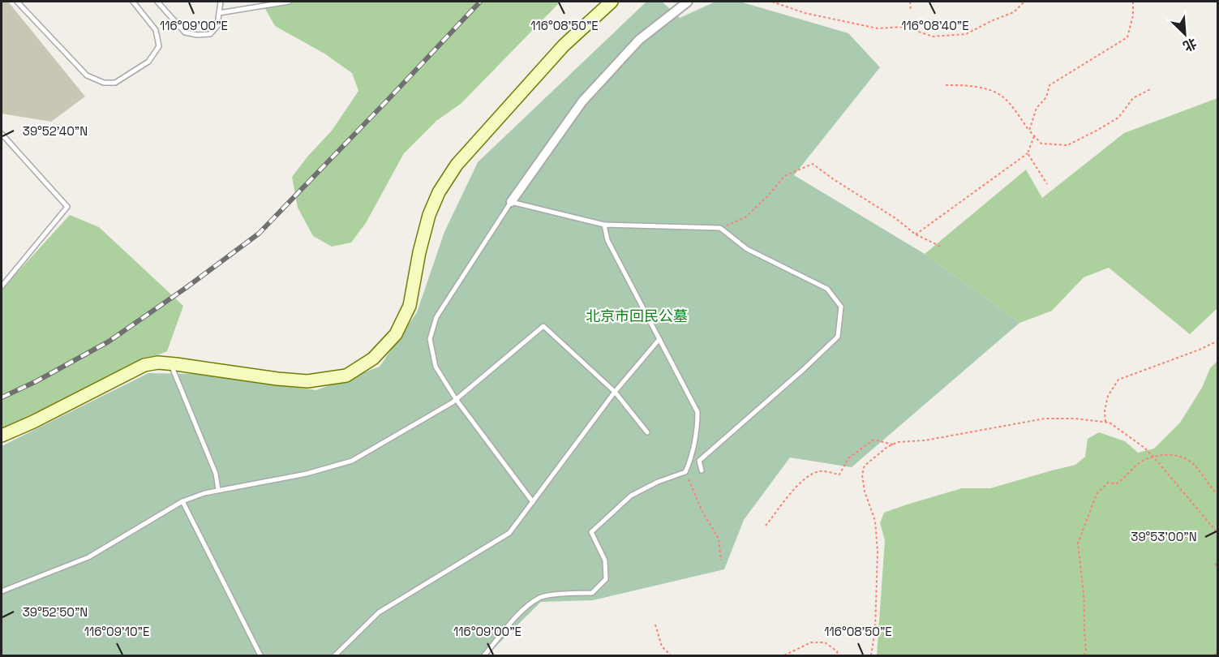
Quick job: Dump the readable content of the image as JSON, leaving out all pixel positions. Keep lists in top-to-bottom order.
{
  "parks": ["北京市回民公墓"],
  "north": "bottom right",
  "coordinates": [
    "116°09'00\"E",
    "116°08'50\"E",
    "116°08'40\"E",
    "39°52'40\"N",
    "39°53'00\"N",
    "39°52'50\"N",
    "116°09'10\"E"
  ]
}
